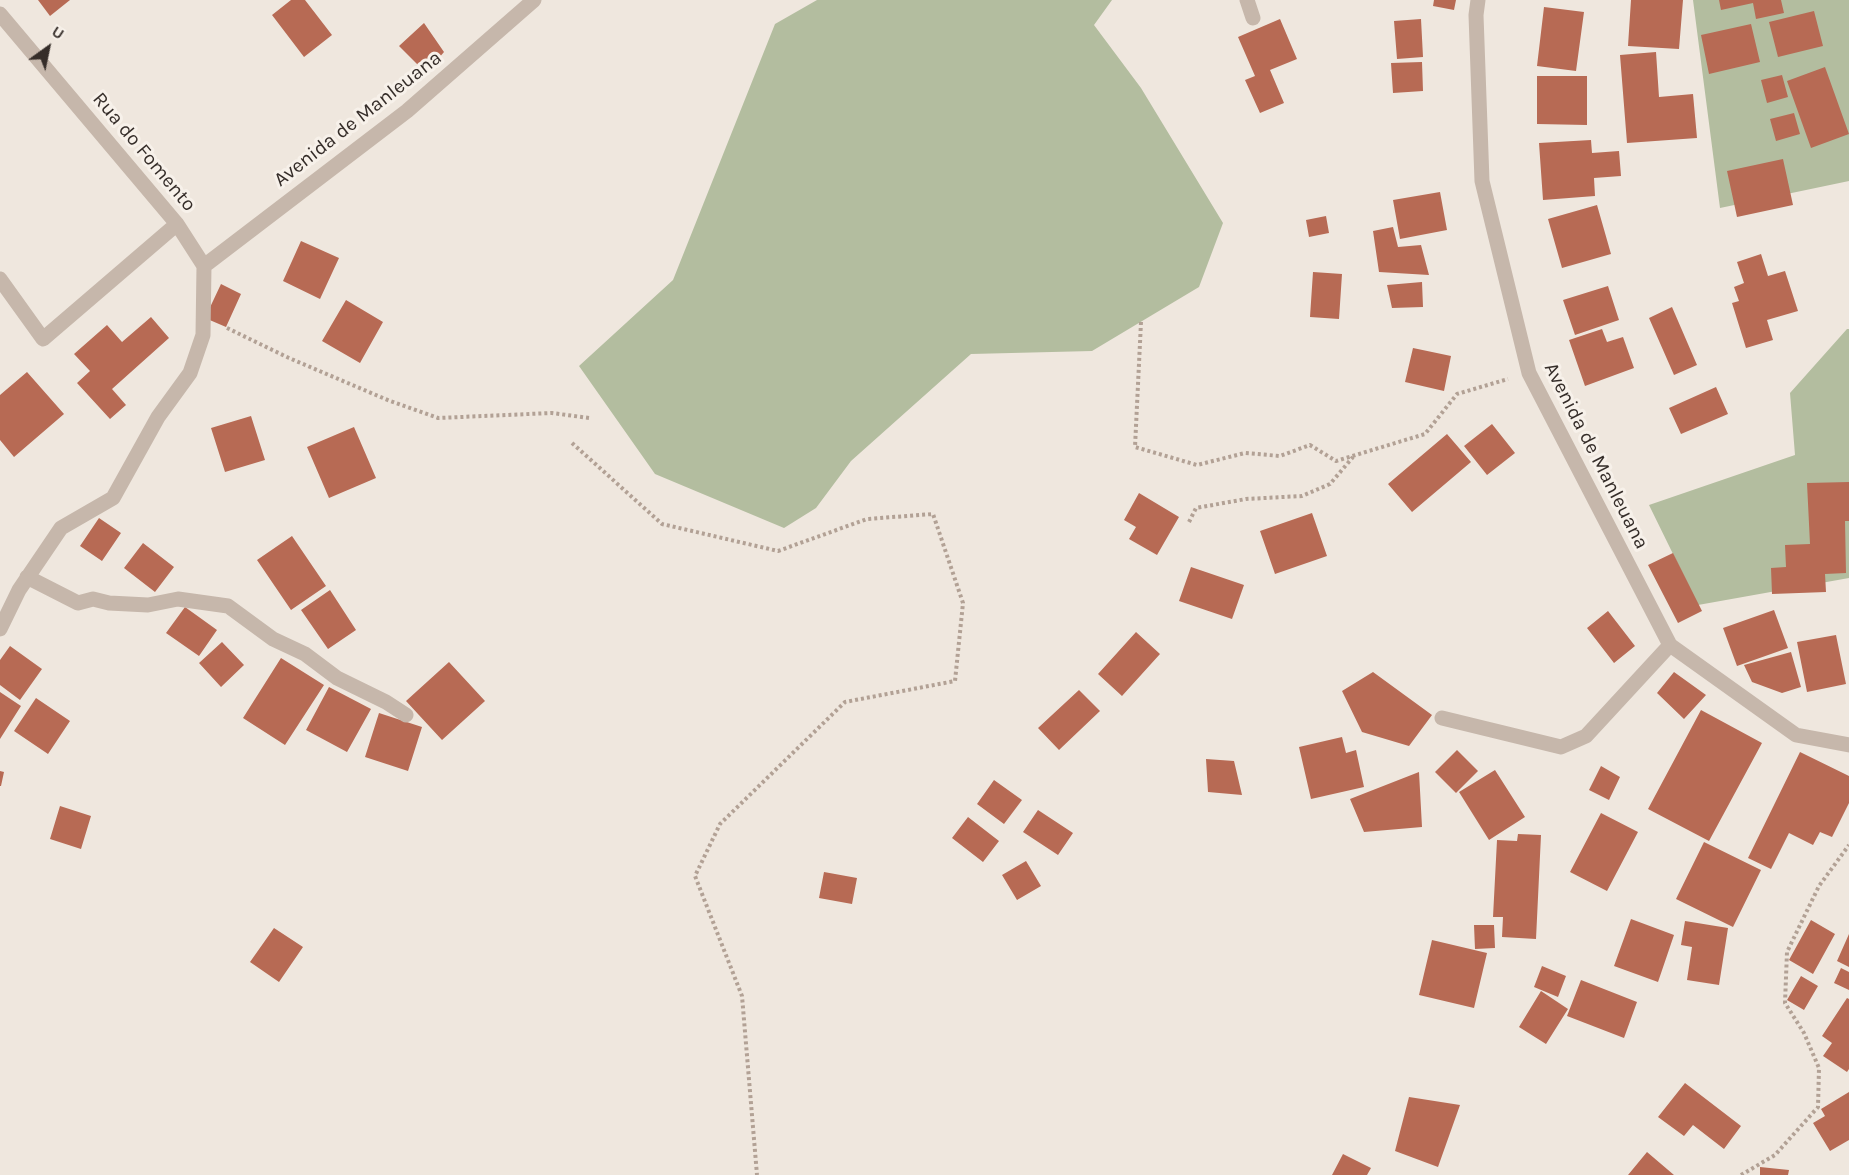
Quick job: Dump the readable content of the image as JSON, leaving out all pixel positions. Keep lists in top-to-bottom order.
{
  "streets": {
    "street": ["Avenida de Manleuana", "Rua do Fomento"]
  },
  "crossings": [
    ["Avenida de Manleuana", "Rua do Fomento"]
  ],
  "north": "top right"
}
